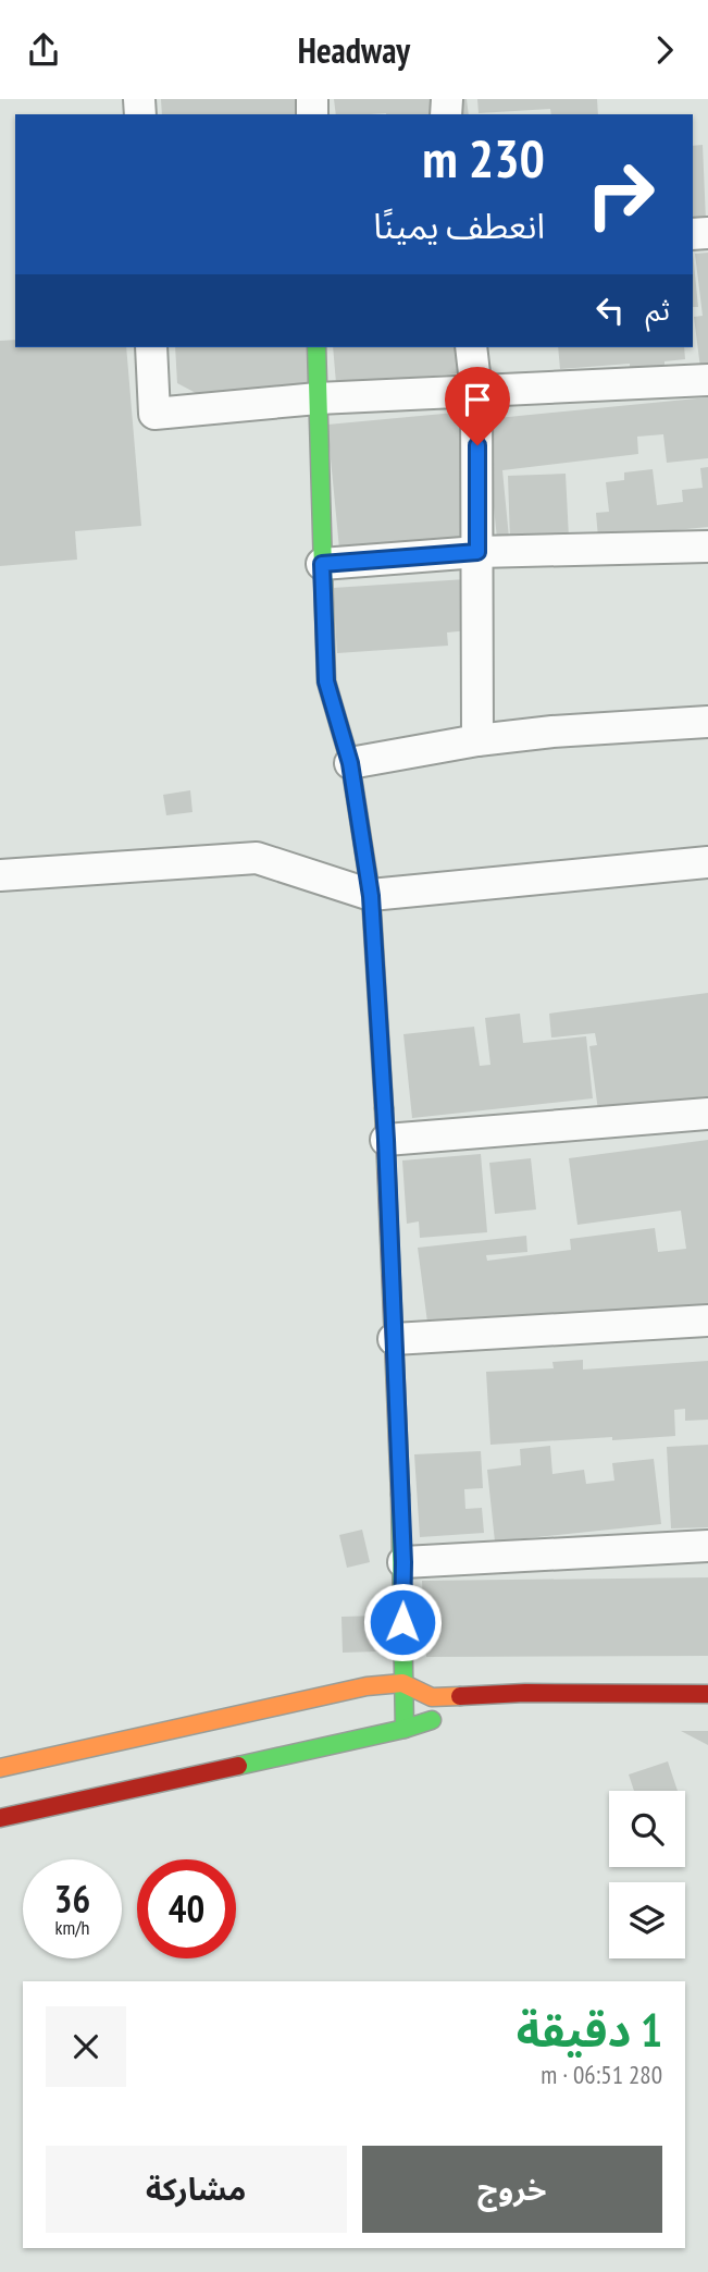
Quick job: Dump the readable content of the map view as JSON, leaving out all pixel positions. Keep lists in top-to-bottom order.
{
  "page": {
    "header": "Headway",
    "turn": ["230 m", "انعطف يمينًا"],
    "then": "ثم",
    "speed": "36 km/h",
    "limit": "40",
    "heading": ["1 دقيقة", "280 m · 06:51"],
    "buttons": ["خروج", "مشاركة"]
  }
}
